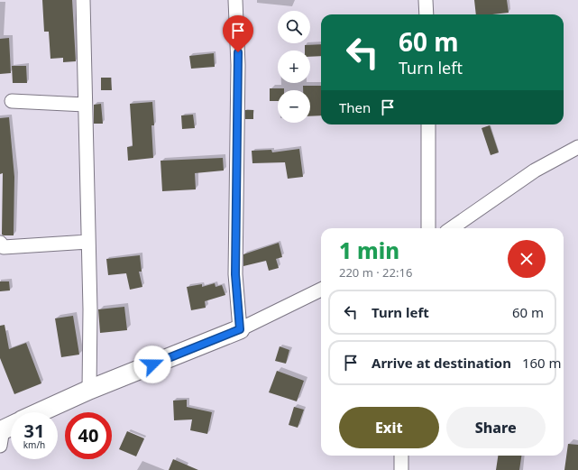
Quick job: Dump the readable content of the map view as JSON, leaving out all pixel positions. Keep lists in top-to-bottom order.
{
  "page": {
    "map_buttons": ["+", "−"],
    "turn": ["60 m", "Turn left"],
    "then": "Then",
    "heading": ["1 min", "220 m · 22:16"],
    "list": [
      {
        "name": "Turn left",
        "value": "60 m"
      },
      {
        "name": "Arrive at destination",
        "value": "160 m"
      }
    ],
    "buttons": ["Exit", "Share"],
    "speed": "31 km/h",
    "limit": "40"
  }
}
